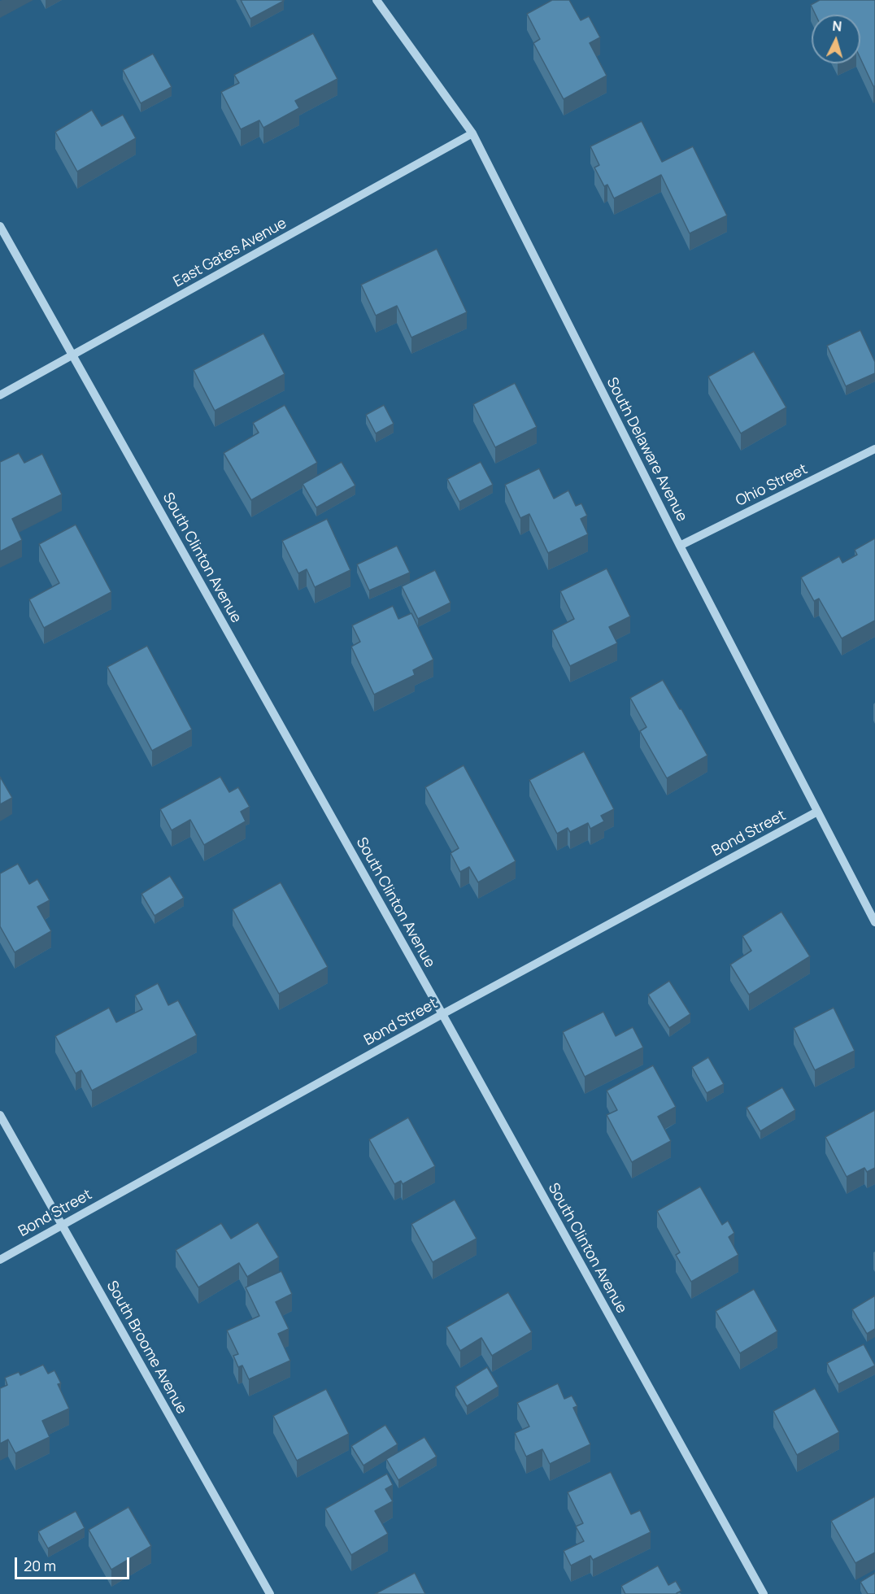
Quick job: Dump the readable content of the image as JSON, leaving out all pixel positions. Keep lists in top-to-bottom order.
{
  "streets": {
    "street": [
      "East Gates Avenue",
      "South Delaware Avenue",
      "Ohio Street",
      "South Clinton Avenue",
      "Bond Street",
      "South Broome Avenue"
    ]
  },
  "crossings": [
    ["East Gates Avenue", "South Delaware Avenue"],
    ["East Gates Avenue", "South Clinton Avenue"],
    ["South Delaware Avenue", "Ohio Street"],
    ["South Delaware Avenue", "Bond Street"],
    ["South Clinton Avenue", "Bond Street"],
    ["Bond Street", "South Broome Avenue"]
  ],
  "scale_bar": "20 m",
  "north": "top"
}
